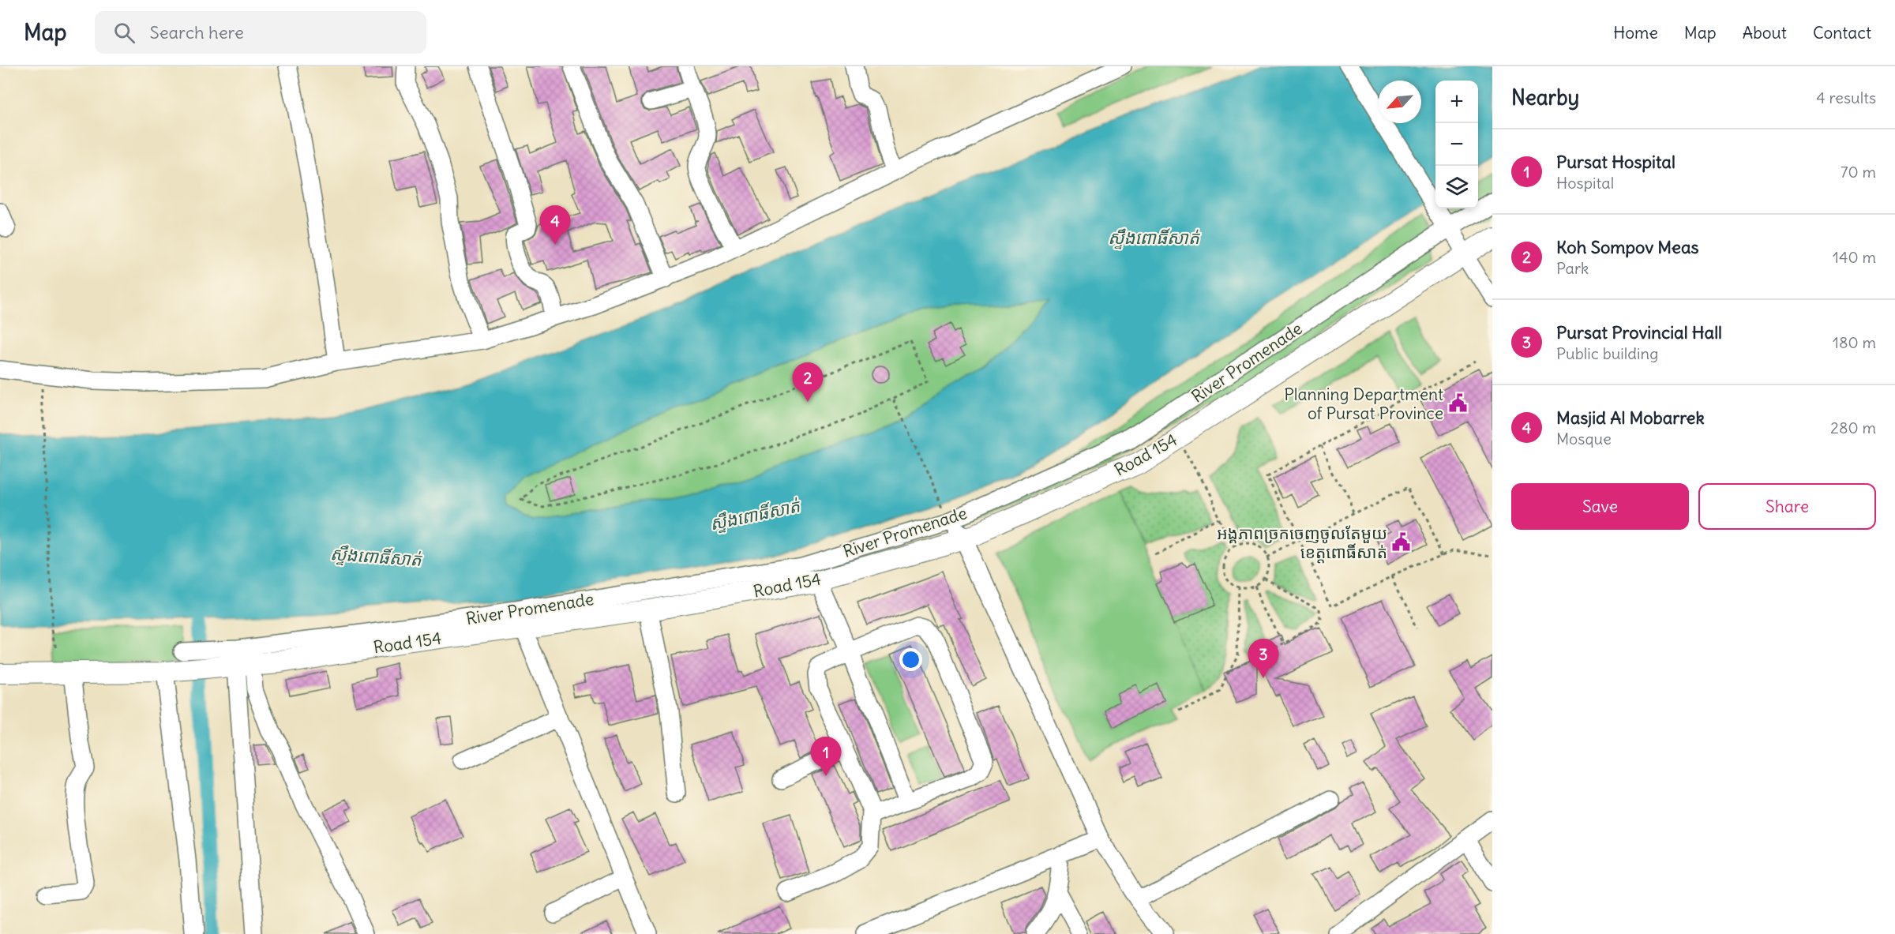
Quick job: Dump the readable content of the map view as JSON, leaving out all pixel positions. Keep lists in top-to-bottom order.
{
  "streets": {
    "main road": ["Road 154"],
    "street": ["River Promenade"]
  },
  "crossings": [
    ["River Promenade", "Road 154"]
  ],
  "water": ["ស្ទឹងពោធិ៍សាត់"],
  "places": {
    "public building": ["Planning Department of Pursat Province", "អង្គភាពច្រកចេញចូលតែមួយ ខេត្តពោធិ៍សាត់"]
  },
  "north": "bottom left",
  "page": {
    "header": "Map",
    "search": "Search here",
    "nav": [
      "Home",
      "Map",
      "About",
      "Contact"
    ],
    "heading": ["Nearby", "4 results"],
    "map_buttons": ["+", "−"],
    "list": [
      {
        "mark": "1",
        "name": "Pursat Hospital",
        "note": "Hospital",
        "value": "70 m"
      },
      {
        "mark": "2",
        "name": "Koh Sompov Meas",
        "note": "Park",
        "value": "140 m"
      },
      {
        "mark": "3",
        "name": "Pursat Provincial Hall",
        "note": "Public building",
        "value": "180 m"
      },
      {
        "mark": "4",
        "name": "Masjid Al Mobarrek",
        "note": "Mosque",
        "value": "280 m"
      }
    ],
    "pins": [
      "4",
      "2",
      "3",
      "1"
    ],
    "buttons": ["Save", "Share"]
  }
}
